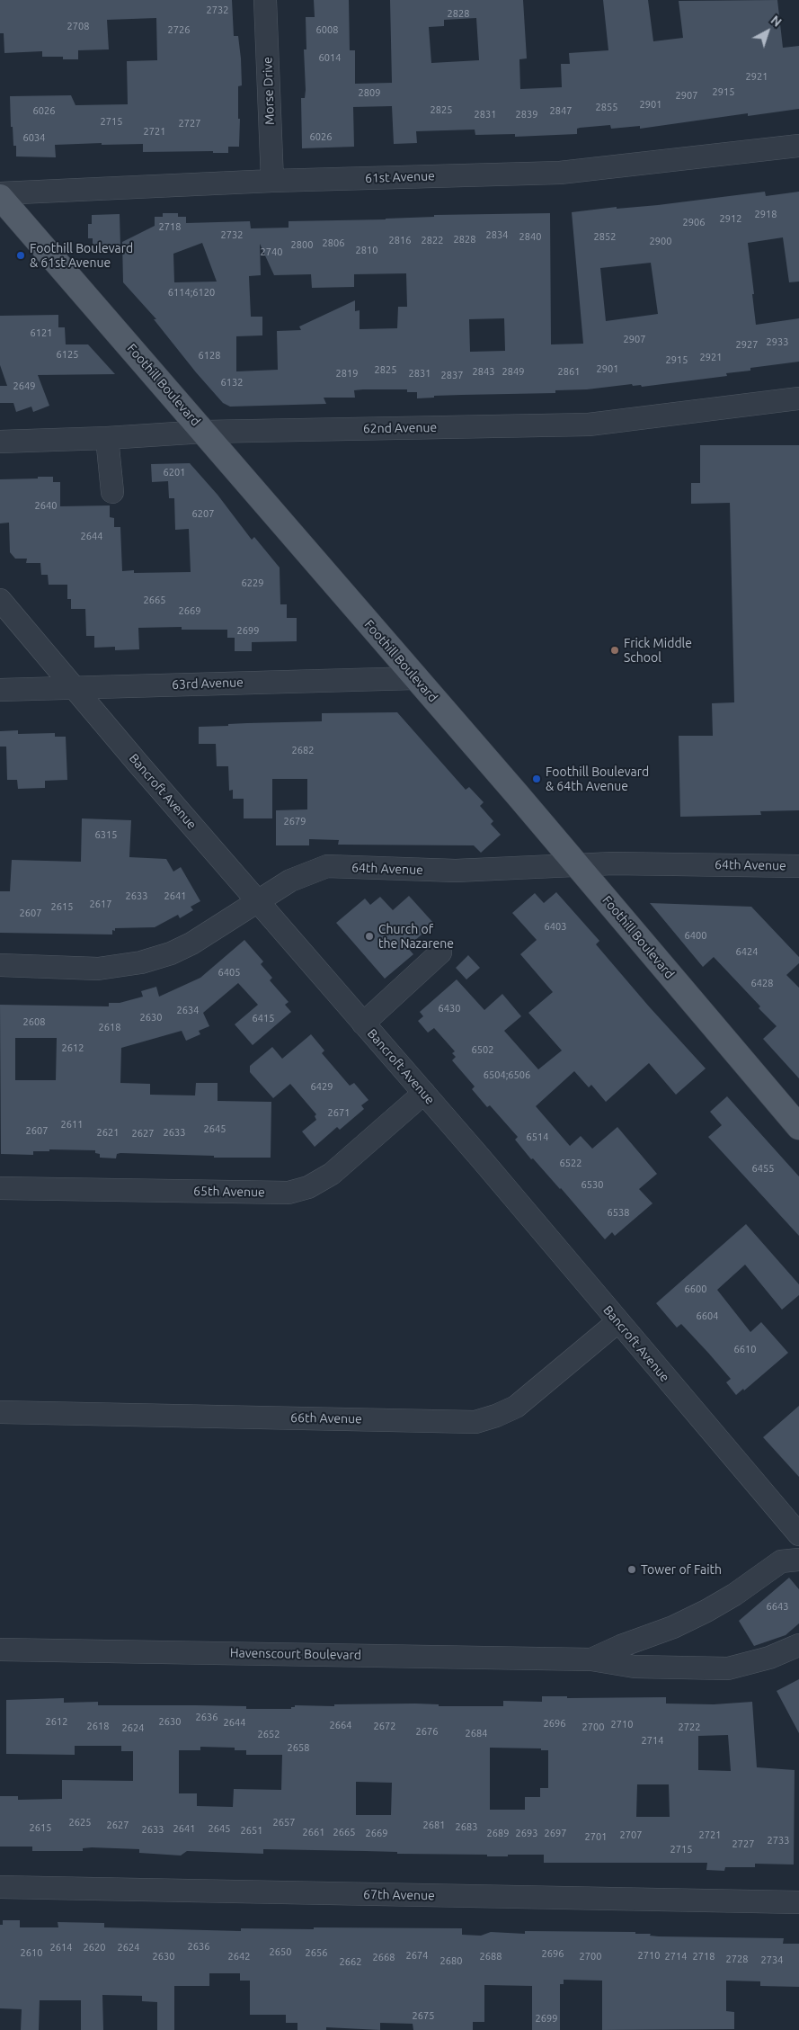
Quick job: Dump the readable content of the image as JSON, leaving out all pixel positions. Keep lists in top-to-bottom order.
{
  "streets": {
    "main road": ["Foothill Boulevard"],
    "street": [
      "Morse Drive",
      "61st Avenue",
      "62nd Avenue",
      "63rd Avenue",
      "Bancroft Avenue",
      "64th Avenue",
      "65th Avenue",
      "66th Avenue",
      "Havenscourt Boulevard",
      "67th Avenue"
    ]
  },
  "crossings": [
    ["Morse Drive", "61st Avenue"],
    ["61st Avenue", "Foothill Boulevard"],
    ["Foothill Boulevard", "62nd Avenue"],
    ["Foothill Boulevard", "63rd Avenue"],
    ["Foothill Boulevard", "64th Avenue"],
    ["63rd Avenue", "Bancroft Avenue"],
    ["Bancroft Avenue", "64th Avenue"],
    ["Bancroft Avenue", "65th Avenue"],
    ["Bancroft Avenue", "66th Avenue"]
  ],
  "places": [
    "Foothill Boulevard & 61st Avenue",
    "Frick Middle School",
    "Foothill Boulevard & 64th Avenue",
    "Church of the Nazarene",
    "Tower of Faith"
  ],
  "house_numbers": [
    "2732",
    "2828",
    "2708",
    "2726",
    "6008",
    "6014",
    "2921",
    "2915",
    "2809",
    "2907",
    "2901",
    "2855",
    "2825",
    "6026",
    "2847",
    "2831",
    "2839",
    "2715",
    "2727",
    "2721",
    "6026",
    "6034",
    "2918",
    "2912",
    "2906",
    "2718",
    "2732",
    "2834",
    "2840",
    "2852",
    "2828",
    "2816",
    "2822",
    "2900",
    "2806",
    "2800",
    "2810",
    "2740",
    "6114;6120",
    "6121",
    "2907",
    "2933",
    "2927",
    "6125",
    "6128",
    "2921",
    "2915",
    "2901",
    "2825",
    "2843",
    "2849",
    "2861",
    "2819",
    "2831",
    "2837",
    "6132",
    "2649",
    "6201",
    "2640",
    "6207",
    "2644",
    "6229",
    "2665",
    "2669",
    "2699",
    "2682",
    "2679",
    "6315",
    "2633",
    "2641",
    "2617",
    "2615",
    "2607",
    "6403",
    "6400",
    "6424",
    "6405",
    "6428",
    "6430",
    "2634",
    "2630",
    "6415",
    "2608",
    "2618",
    "2612",
    "6502",
    "6504;6506",
    "6429",
    "2671",
    "2611",
    "2645",
    "2607",
    "2621",
    "2633",
    "2627",
    "6514",
    "6522",
    "6455",
    "6530",
    "6538",
    "6600",
    "6604",
    "6610",
    "6643",
    "2636",
    "2612",
    "2630",
    "2644",
    "2696",
    "2710",
    "2664",
    "2618",
    "2672",
    "2700",
    "2722",
    "2624",
    "2676",
    "2684",
    "2652",
    "2714",
    "2658",
    "2625",
    "2657",
    "2627",
    "2681",
    "2683",
    "2615",
    "2641",
    "2645",
    "2633",
    "2651",
    "2661",
    "2665",
    "2669",
    "2689",
    "2693",
    "2697",
    "2707",
    "2721",
    "2701",
    "2733",
    "2727",
    "2715",
    "2636",
    "2614",
    "2620",
    "2624",
    "2650",
    "2610",
    "2656",
    "2696",
    "2674",
    "2710",
    "2630",
    "2642",
    "2688",
    "2700",
    "2714",
    "2718",
    "2668",
    "2728",
    "2734",
    "2680",
    "2662",
    "2675",
    "2699"
  ],
  "north": "top right"
}
